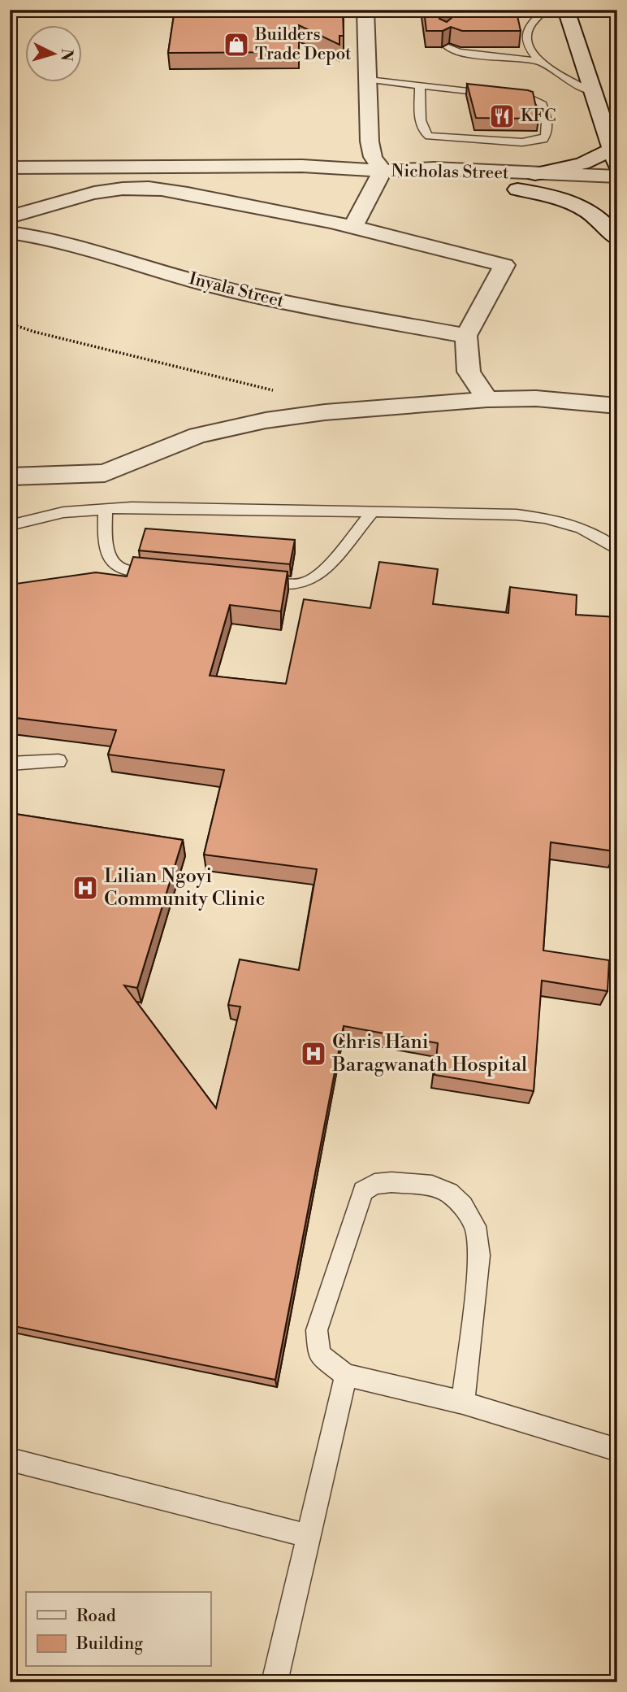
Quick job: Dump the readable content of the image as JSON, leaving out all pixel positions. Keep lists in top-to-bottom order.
{
  "streets": {
    "street": ["Nicholas Street", "Inyala Street"]
  },
  "places": {
    "shop": ["Builders Trade Depot"],
    "restaurant": ["KFC"],
    "hospital": ["Lilian Ngoyi Community Clinic", "Chris Hani Baragwanath Hospital"]
  },
  "legend": ["Road", "Building"],
  "north": "right"
}
